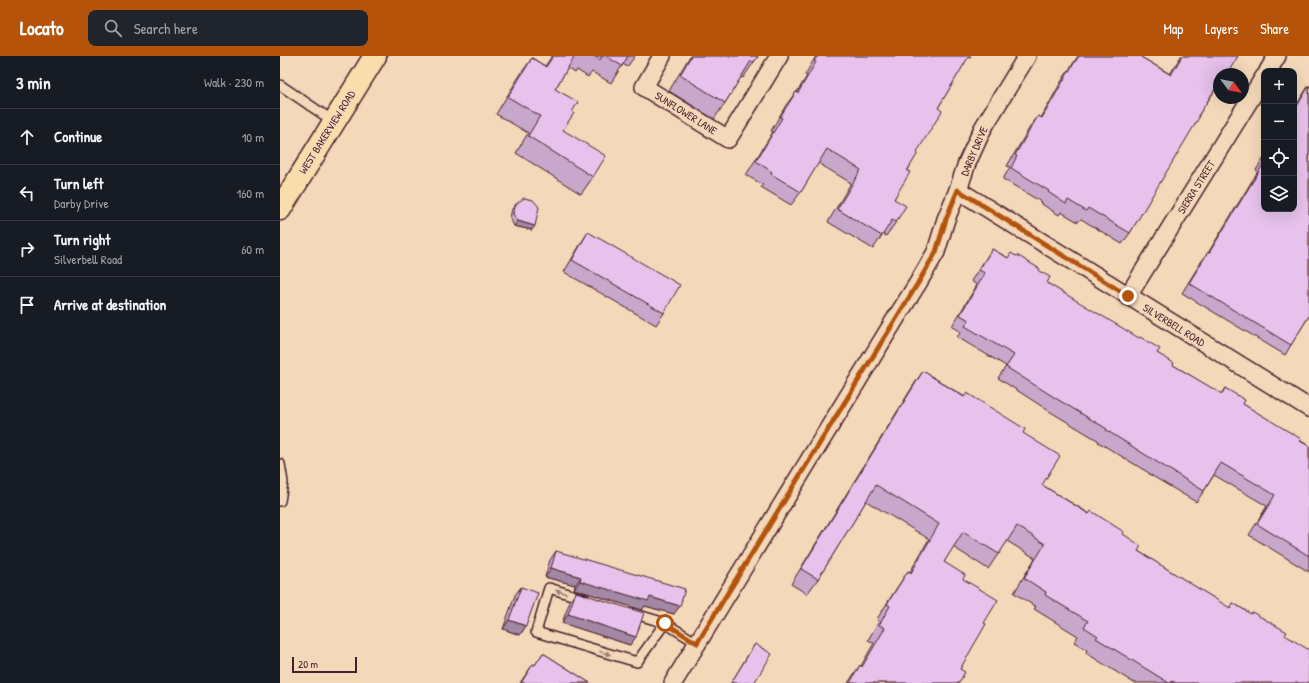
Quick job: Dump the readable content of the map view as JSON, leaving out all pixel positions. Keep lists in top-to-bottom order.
{
  "streets": {
    "main road": ["WEST BAKERVIEW ROAD"],
    "street": [
      "SUNFLOWER LANE",
      "DARBY DRIVE",
      "SIERRA STREET",
      "SILVERBELL ROAD"
    ]
  },
  "crossings": [
    ["DARBY DRIVE", "SILVERBELL ROAD"],
    ["SIERRA STREET", "SILVERBELL ROAD"]
  ],
  "scale_bar": "20 m",
  "north": "bottom right",
  "page": {
    "header": "Locato",
    "search": "Search here",
    "nav": ["Map", "Layers", "Share"],
    "heading": ["3 min", "Walk · 230 m"],
    "map_buttons": ["+", "−"],
    "list": [
      ["Continue", "10 m"],
      ["Turn left", "Darby Drive", "160 m"],
      ["Turn right", "Silverbell Road", "60 m"],
      "Arrive at destination"
    ],
    "scale": "20 m"
  }
}
